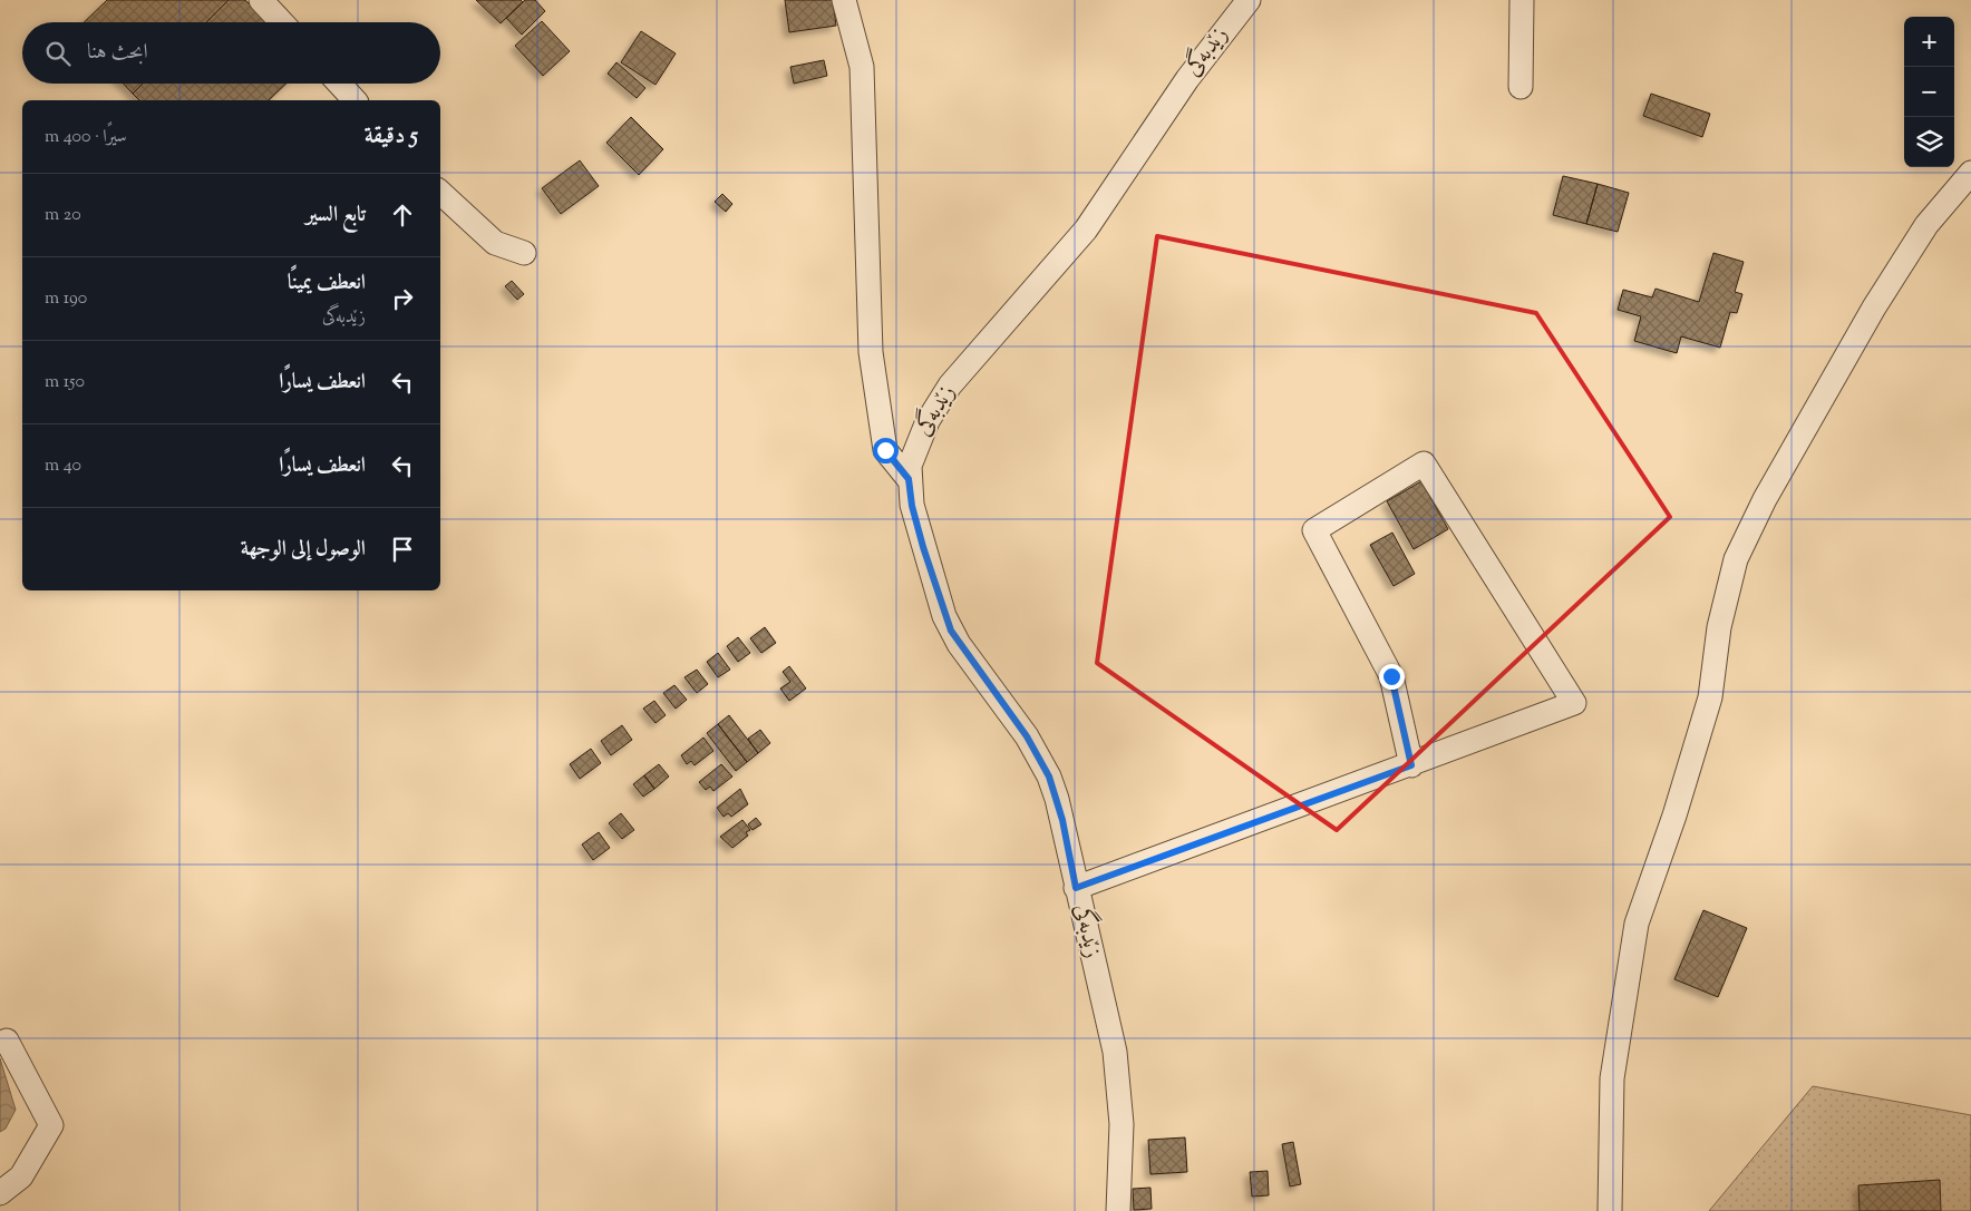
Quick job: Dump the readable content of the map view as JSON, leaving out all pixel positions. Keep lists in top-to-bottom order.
{
  "streets": {
    "street": ["زێدبەگی"]
  },
  "page": {
    "map_buttons": ["+", "−"],
    "search": "ابحث هنا",
    "heading": ["5 دقيقة", "سيرًا · 400 m"],
    "list": [
      ["تابع السير", "20 m"],
      ["انعطف يمينًا", "زێدبەگی", "190 m"],
      ["انعطف يسارًا", "150 m"],
      ["انعطف يسارًا", "40 m"],
      "الوصول إلى الوجهة"
    ]
  }
}
